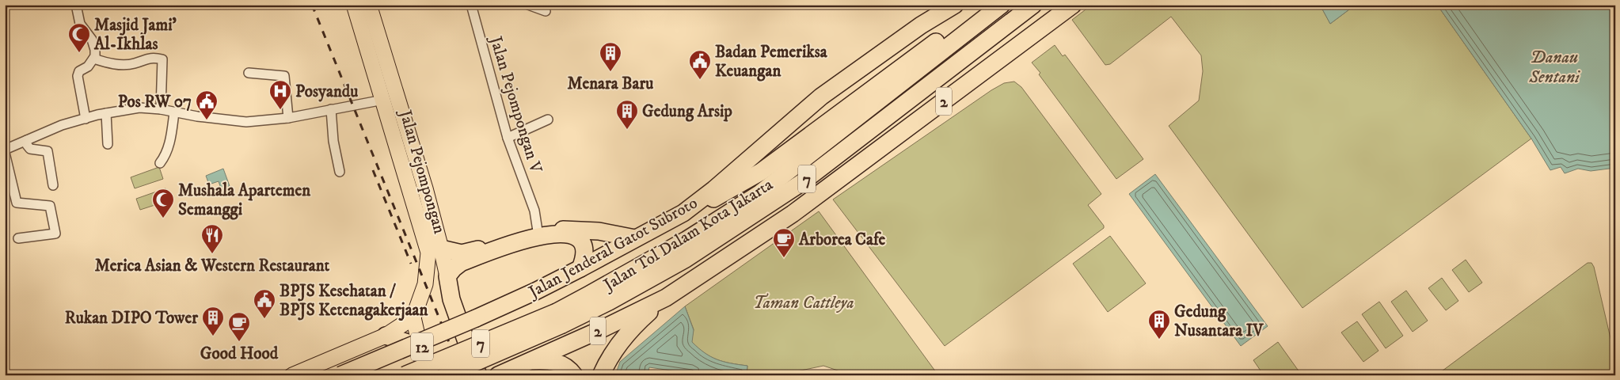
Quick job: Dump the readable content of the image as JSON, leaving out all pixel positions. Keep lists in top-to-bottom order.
{
  "streets": {
    "highway": [
      "2",
      "7",
      "Jalan Tol Dalam Kota Jakarta",
      "Jalan Jenderal Gatot Subroto"
    ],
    "main road": ["Jalan Pejompongan", "12"],
    "street": ["Jalan Pejompongan V"]
  },
  "crossings": [
    ["Jalan Pejompongan", "12"]
  ],
  "water": ["Danau Sentani"],
  "parks": ["Taman Cattleya"],
  "places": {
    "mosque": ["Masjid Jami' Al-Ikhlas", "Mushala Apartemen Semanggi"],
    "building": [
      "Menara Baru",
      "Gedung Arsip",
      "Rukan DIPO Tower",
      "Gedung Nusantara IV"
    ],
    "public building": ["Badan Pemeriksa Keuangan", "Pos RW 07", "BPJS Kesehatan / BPJS Ketenagakerjaan"],
    "hospital": ["Posyandu"],
    "restaurant": ["Merica Asian & Western Restaurant"],
    "cafe": ["Arborea Cafe", "Good Hood"]
  }
}
